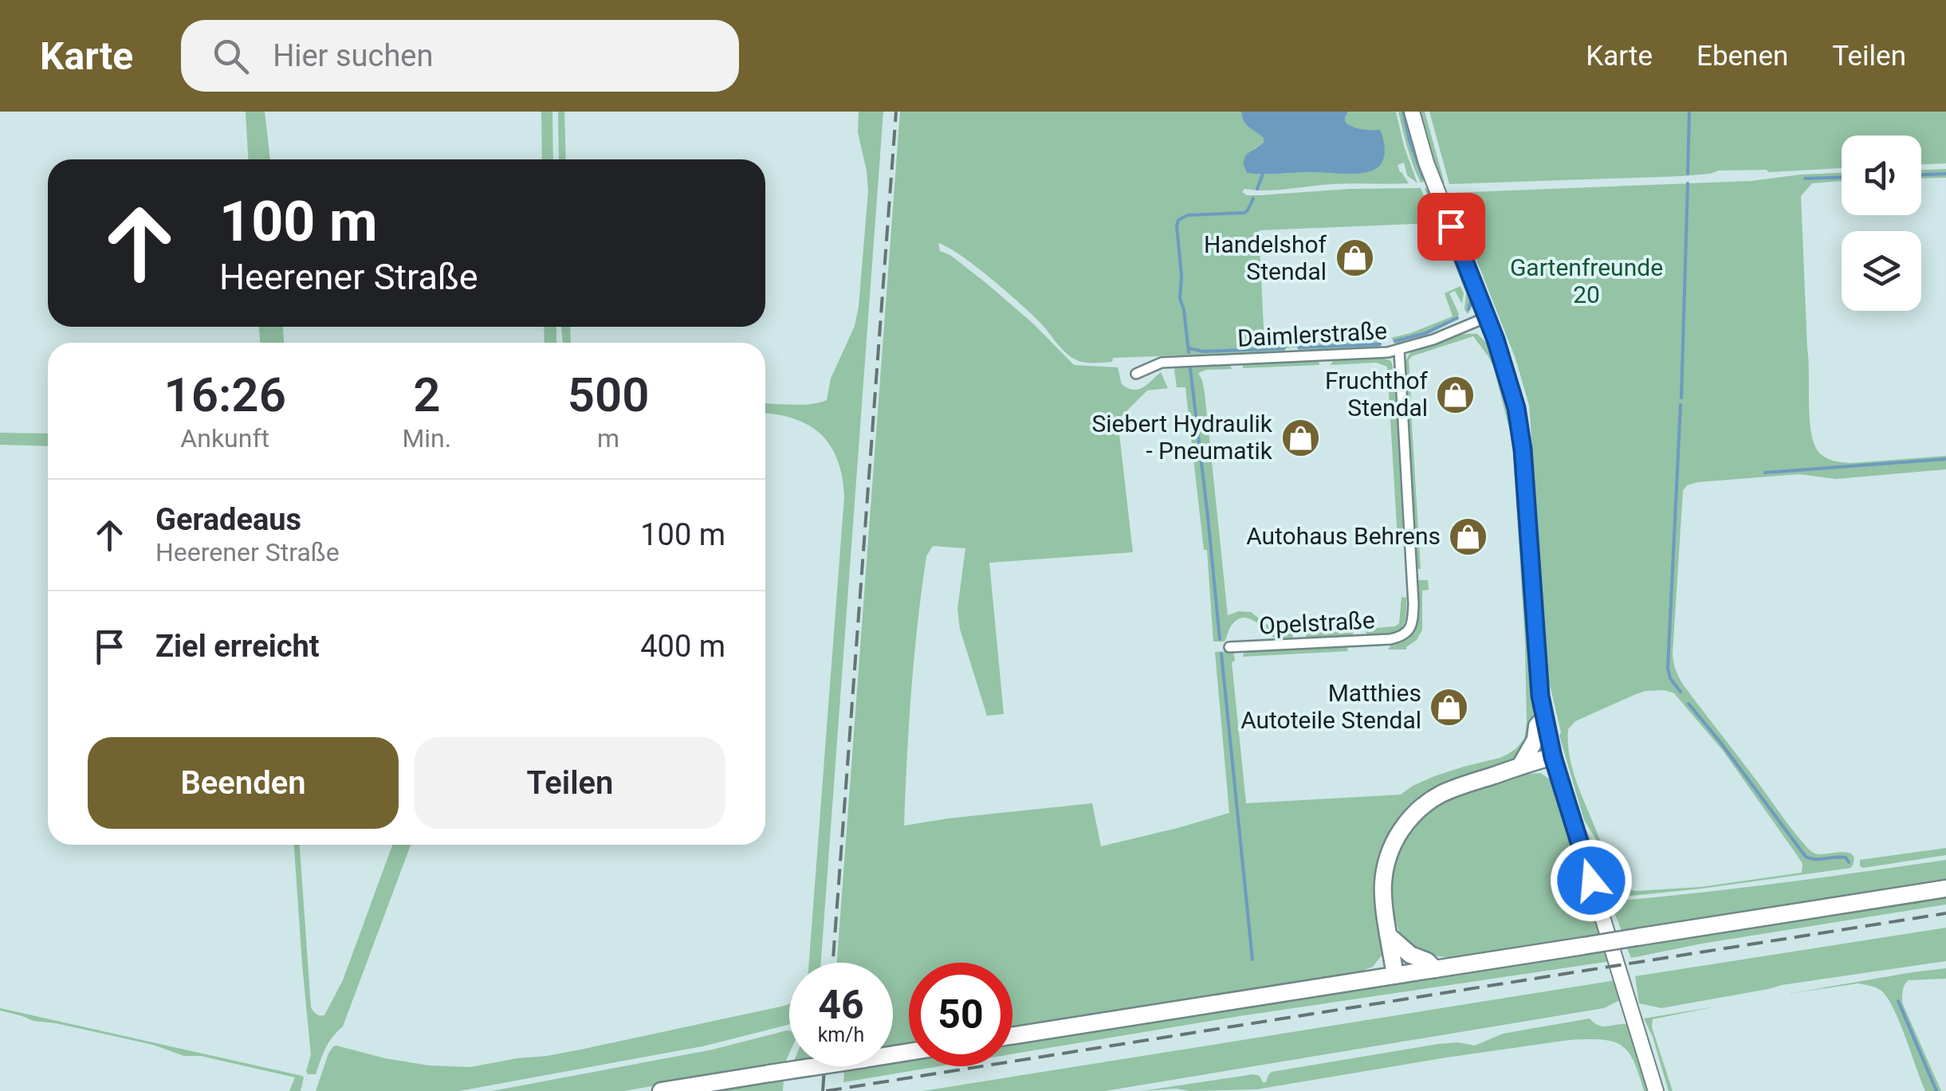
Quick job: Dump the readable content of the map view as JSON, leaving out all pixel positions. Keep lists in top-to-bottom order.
{
  "streets": {
    "street": ["Daimlerstraße", "Opelstraße"]
  },
  "crossings": [
    ["Daimlerstraße", "Opelstraße"]
  ],
  "parks": ["Gartenfreunde 20"],
  "places": {
    "shop": [
      "Handelshof Stendal",
      "Fruchthof Stendal",
      "Siebert Hydraulik - Pneumatik",
      "Autohaus Behrens",
      "Matthies Autoteile Stendal"
    ]
  },
  "page": {
    "header": "Karte",
    "search": "Hier suchen",
    "nav": ["Karte", "Ebenen", "Teilen"],
    "turn": ["100 m", "Heerener Straße"],
    "eta": [
      "16:26",
      "Ankunft",
      "2",
      "Min.",
      "500",
      "m"
    ],
    "list": [
      {
        "name": "Geradeaus",
        "note": "Heerener Straße",
        "value": "100 m"
      },
      {
        "name": "Ziel erreicht",
        "value": "400 m"
      }
    ],
    "buttons": ["Beenden", "Teilen"],
    "speed": "46 km/h",
    "limit": "50"
  }
}
